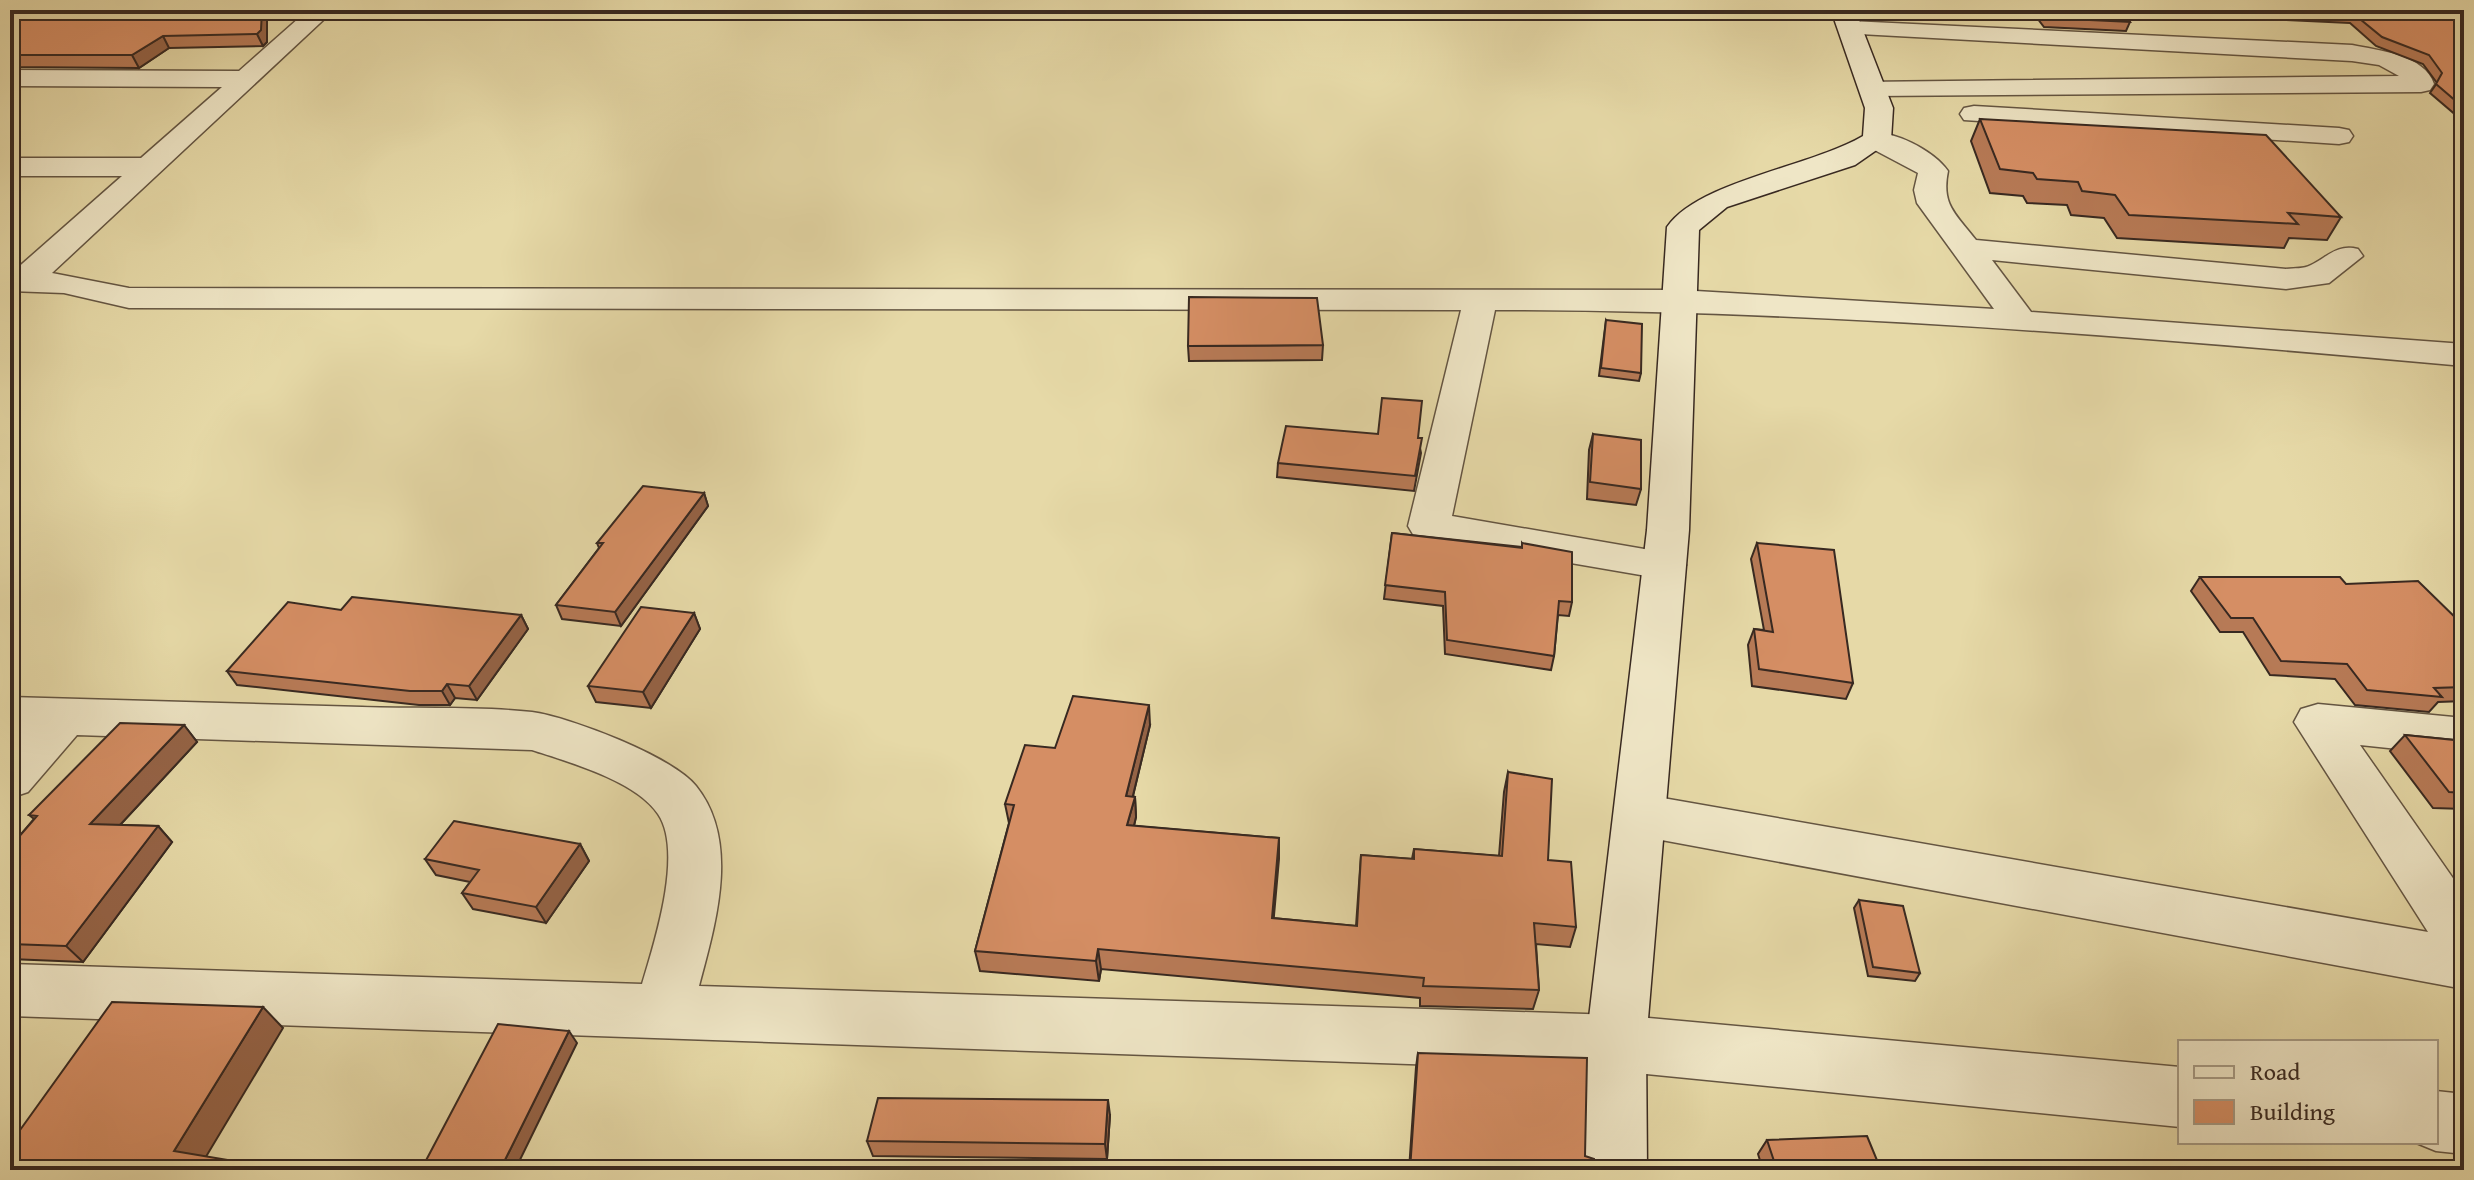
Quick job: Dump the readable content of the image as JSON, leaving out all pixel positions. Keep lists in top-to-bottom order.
{
  "legend": ["Road", "Building"]
}
